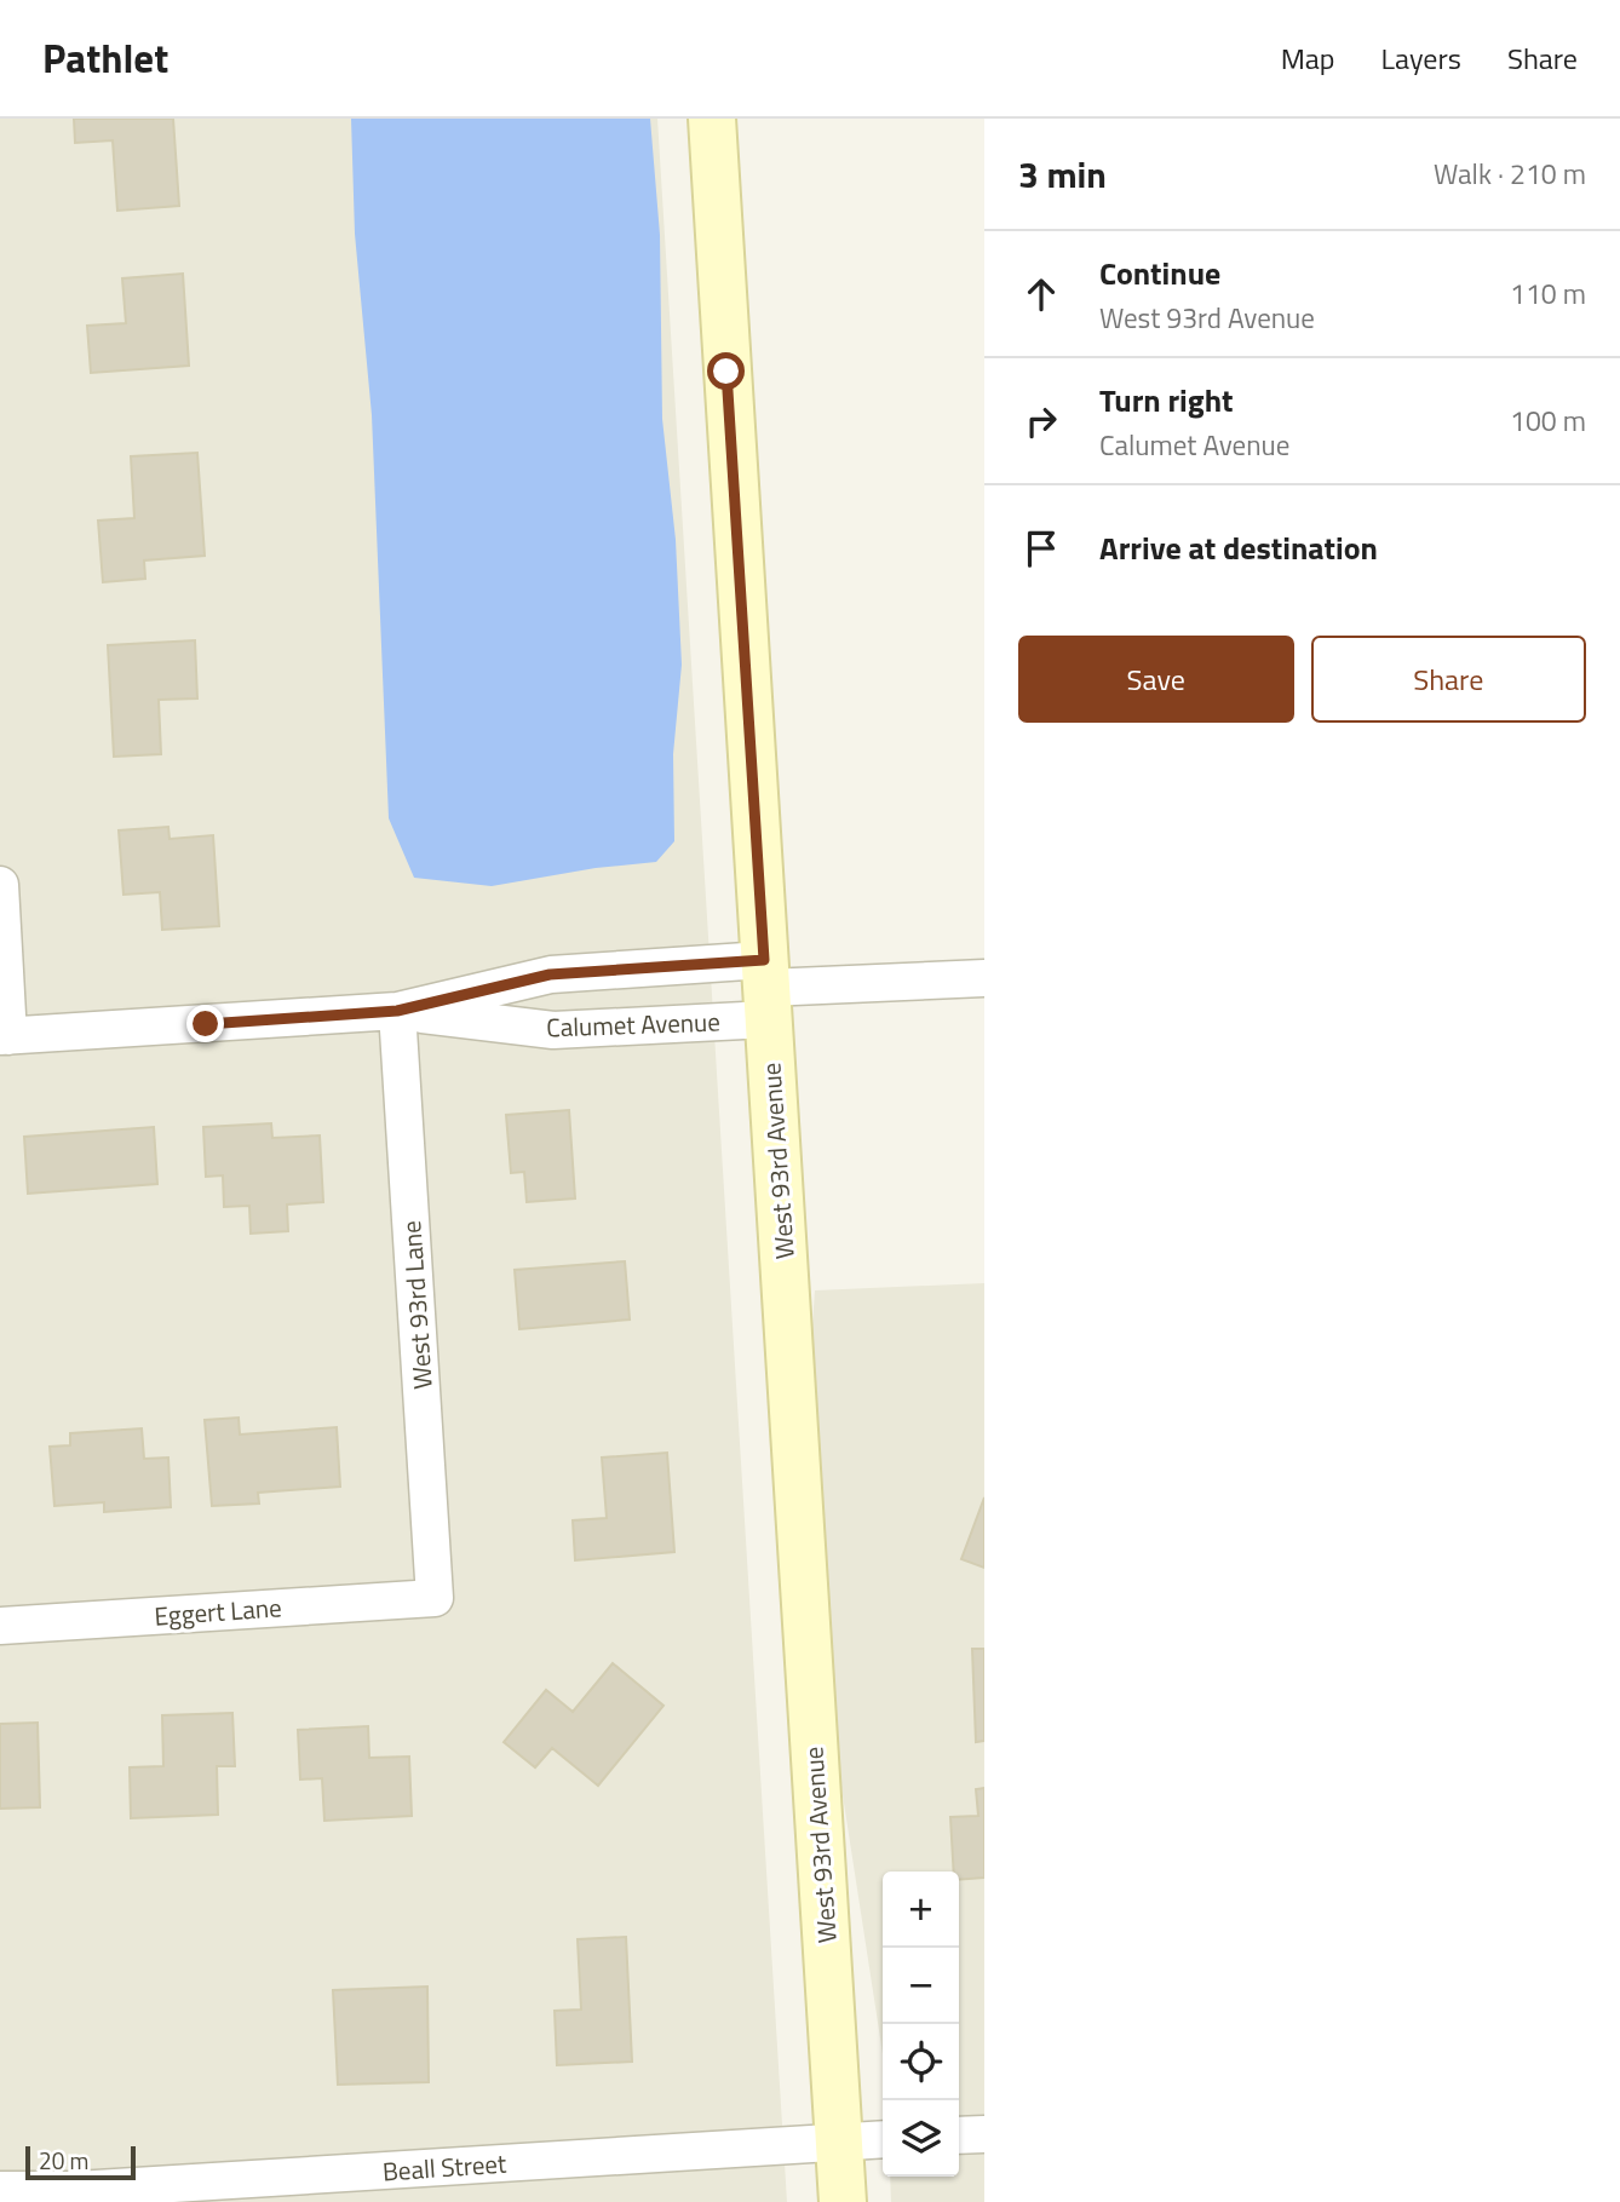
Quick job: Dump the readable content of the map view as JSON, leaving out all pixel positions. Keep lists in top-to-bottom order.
{
  "streets": {
    "street": [
      "Calumet Avenue",
      "West 93rd Avenue",
      "West 93rd Lane",
      "Eggert Lane",
      "Beall Street"
    ]
  },
  "crossings": [
    ["Calumet Avenue", "West 93rd Avenue"],
    ["Calumet Avenue", "West 93rd Lane"],
    ["West 93rd Avenue", "Beall Street"],
    ["West 93rd Lane", "Eggert Lane"]
  ],
  "scale_bar": "20 m",
  "page": {
    "header": "Pathlet",
    "nav": ["Map", "Layers", "Share"],
    "heading": ["3 min", "Walk · 210 m"],
    "list": [
      ["Continue", "West 93rd Avenue", "110 m"],
      ["Turn right", "Calumet Avenue", "100 m"],
      "Arrive at destination"
    ],
    "buttons": ["Save", "Share"],
    "map_buttons": ["+", "−"],
    "scale": "20 m"
  }
}
